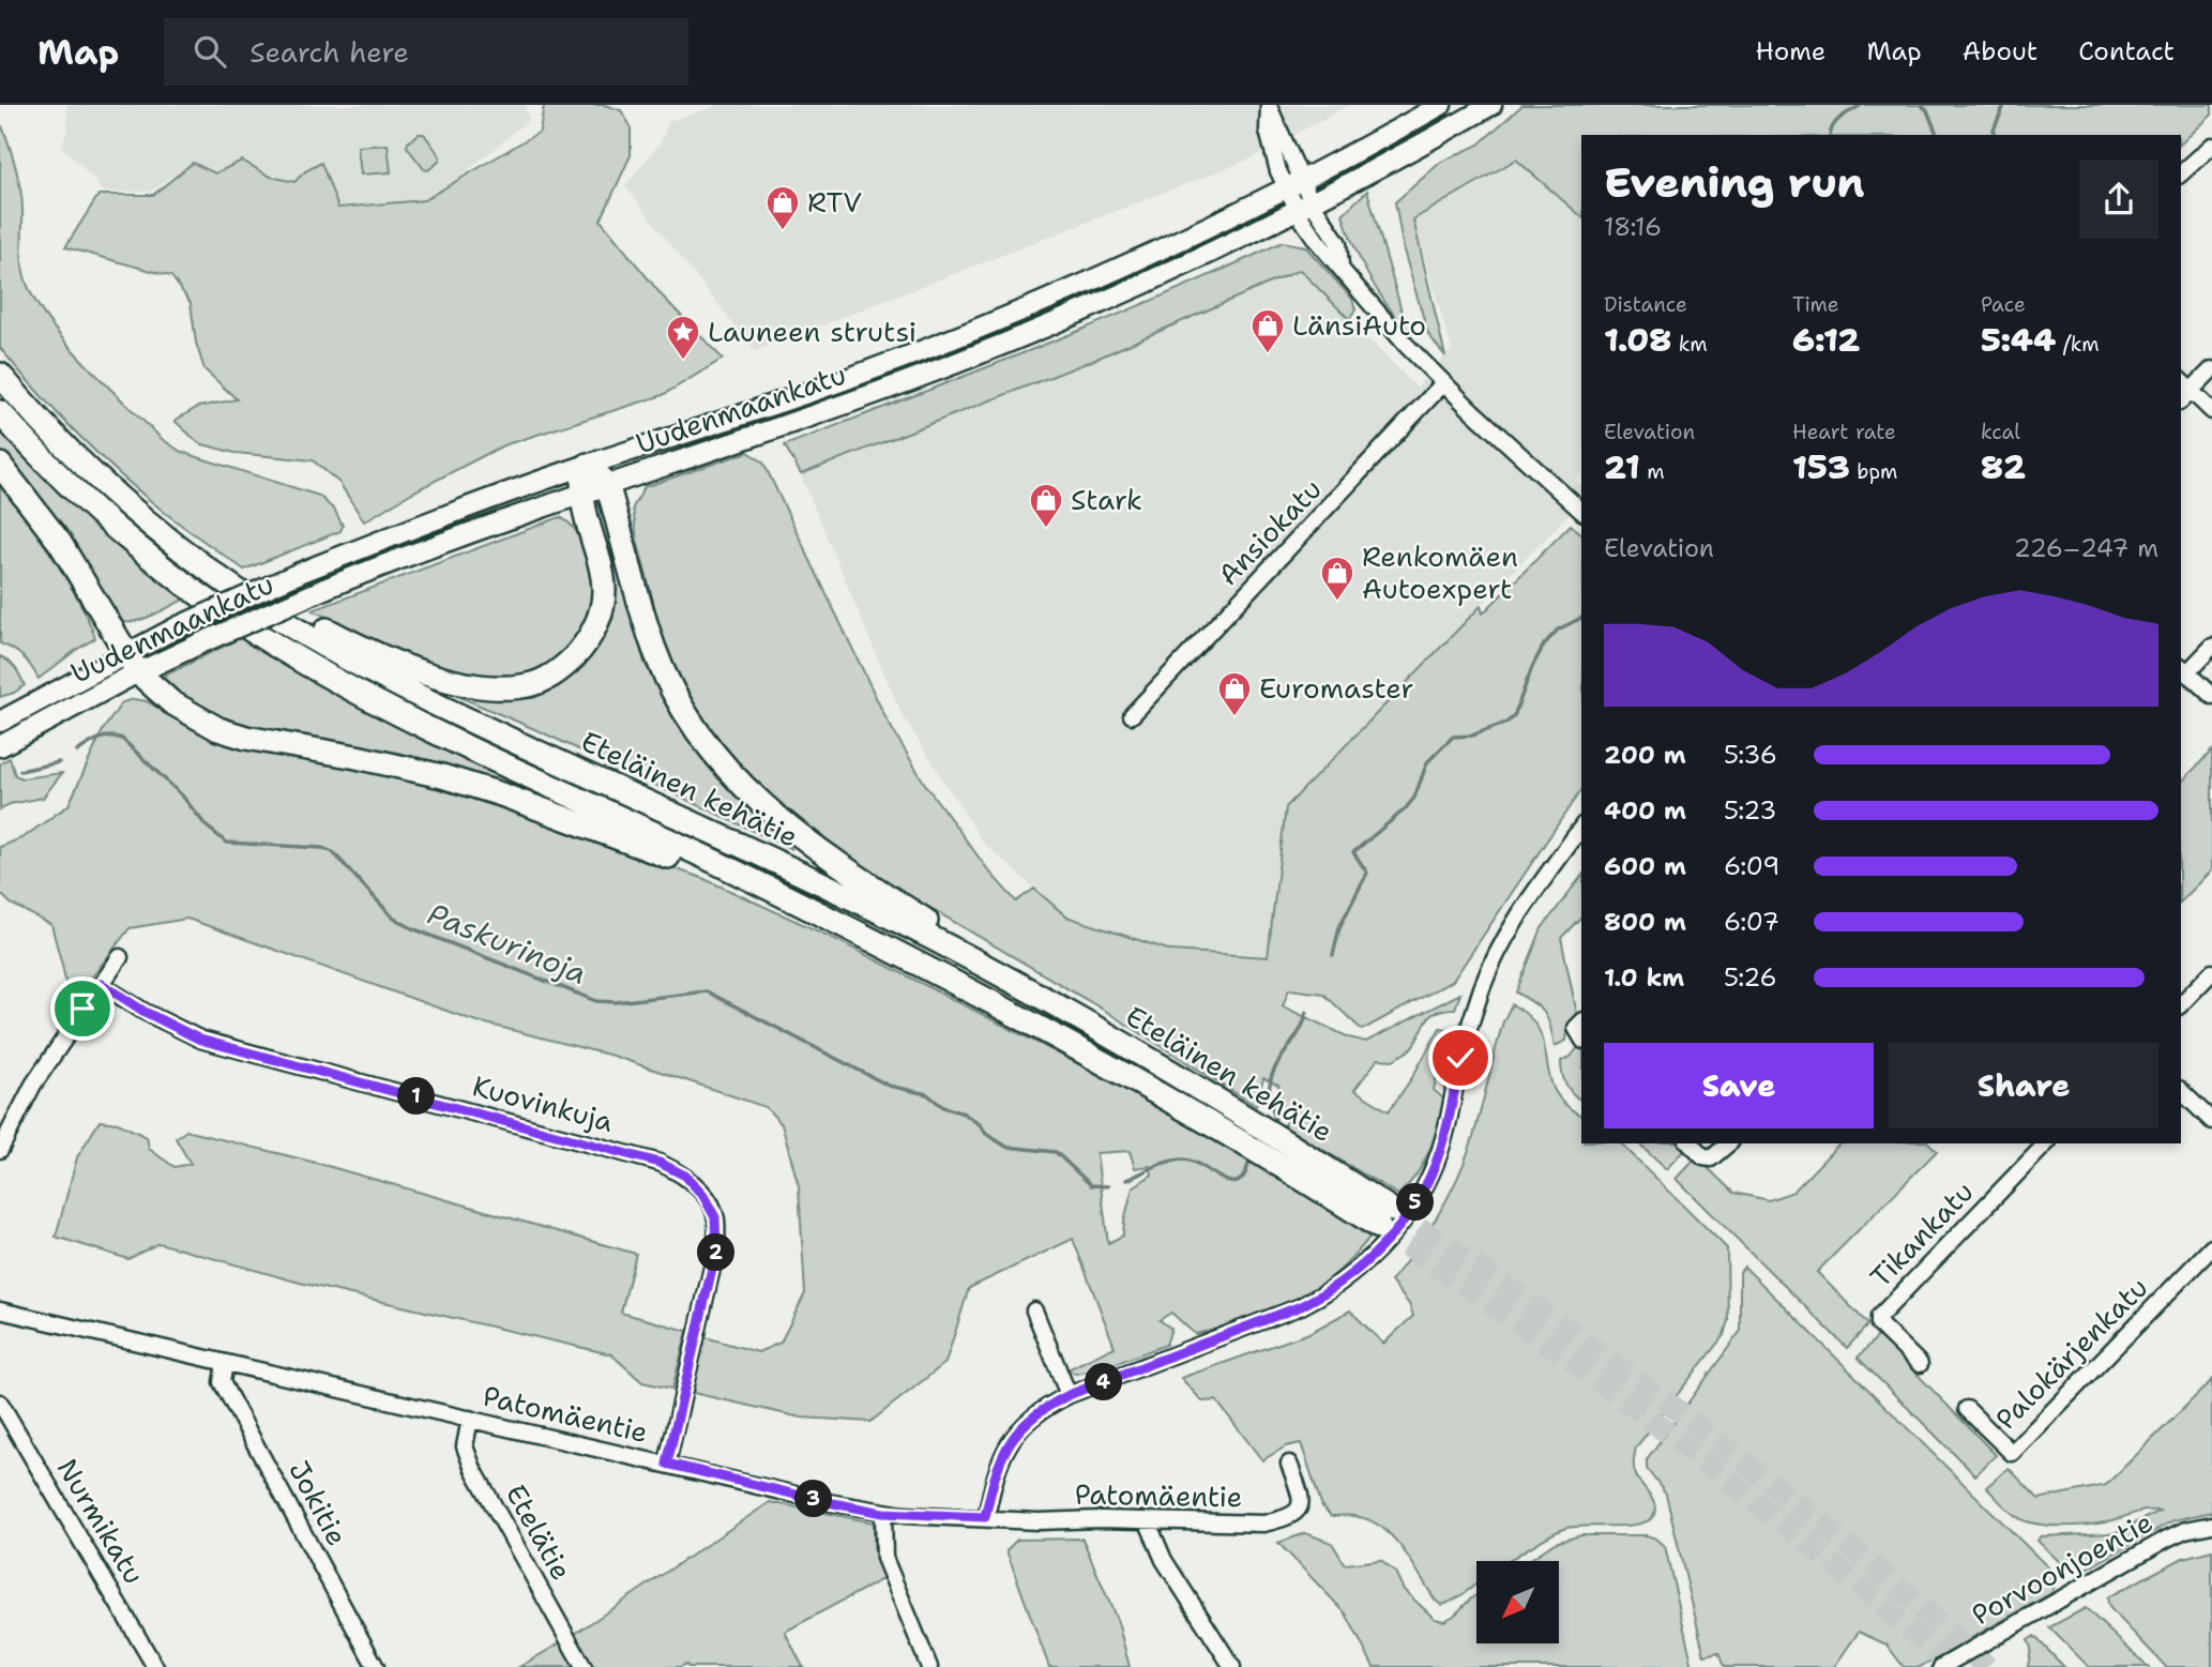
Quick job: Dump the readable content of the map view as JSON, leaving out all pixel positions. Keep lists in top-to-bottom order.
{
  "streets": {
    "highway": ["Eteläinen kehätie"],
    "main road": ["Uudenmaankatu"],
    "street": [
      "Ansiokatu",
      "Kuovinkuja",
      "Tikankatu",
      "Palokärjenkatu",
      "Patomäentie",
      "Jokitie",
      "Nurmikatu",
      "Etelätie",
      "Porvoonjoentie"
    ]
  },
  "crossings": [
    ["Kuovinkuja", "Patomäentie"],
    ["Patomäentie", "Jokitie"],
    ["Patomäentie", "Etelätie"]
  ],
  "water": ["Paskurinoja"],
  "places": {
    "shop": [
      "RTV",
      "LänsiAuto",
      "Stark",
      "Renkomäen Autoexpert",
      "Euromaster"
    ],
    "place": ["Launeen strutsi"]
  },
  "north": "bottom left",
  "page": {
    "header": "Map",
    "search": "Search here",
    "nav": [
      "Home",
      "Map",
      "About",
      "Contact"
    ],
    "heading": ["Evening run", "18:16"],
    "stats": [
      ["Distance", "1.08 km"],
      ["Time", "6:12"],
      ["Pace", "5:44 /km"],
      ["Elevation", "21 m"],
      ["Heart rate", "153 bpm"],
      ["kcal", "82"]
    ],
    "chart": ["Elevation", "226–247 m"],
    "list": [
      {
        "name": "200 m",
        "note": "5:36"
      },
      {
        "name": "400 m",
        "note": "5:23"
      },
      {
        "name": "600 m",
        "note": "6:09"
      },
      {
        "name": "800 m",
        "note": "6:07"
      },
      {
        "name": "1.0 km",
        "note": "5:26"
      }
    ],
    "buttons": ["Save", "Share"],
    "pins": [
      "1",
      "5",
      "2",
      "4",
      "3"
    ]
  }
}
